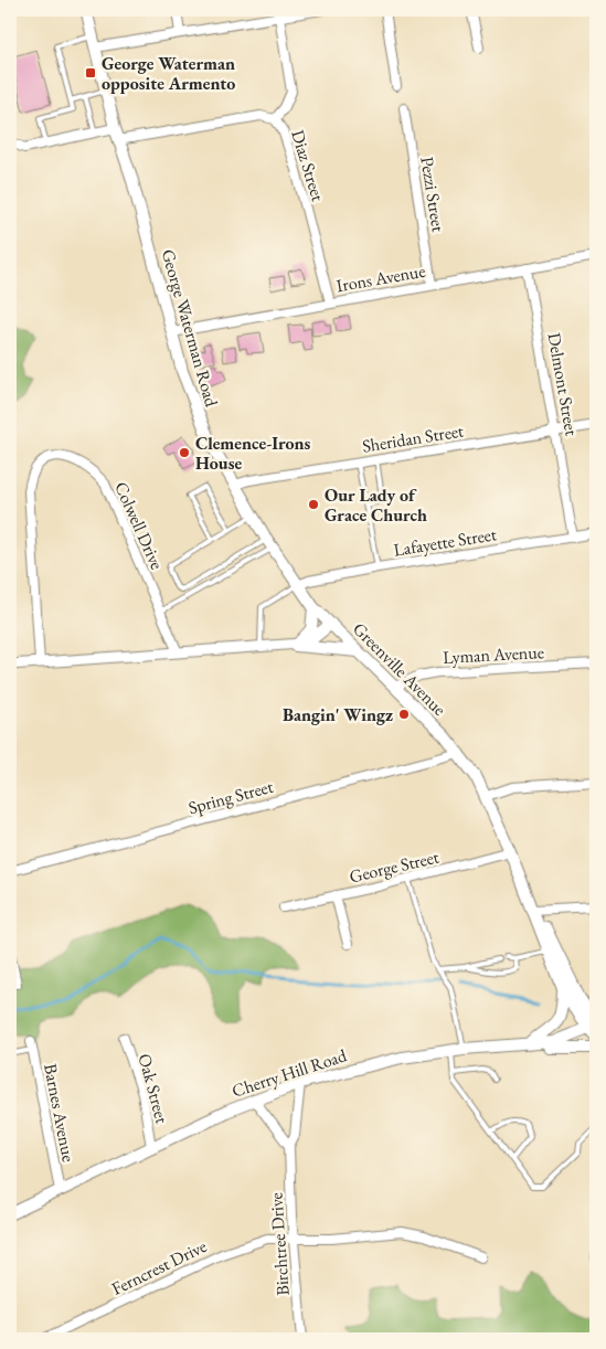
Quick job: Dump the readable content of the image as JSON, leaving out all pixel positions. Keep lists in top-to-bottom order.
{
  "streets": {
    "main road": ["George Waterman Road", "Greenville Avenue", "Cherry Hill Road"],
    "street": [
      "Diaz Street",
      "Pezzi Street",
      "Irons Avenue",
      "Delmont Street",
      "Sheridan Street",
      "Colwell Drive",
      "Lafayette Street",
      "Lyman Avenue",
      "Spring Street",
      "George Street",
      "Oak Street",
      "Barnes Avenue",
      "Birchtree Drive",
      "Ferncrest Drive"
    ]
  },
  "crossings": [
    ["Diaz Street", "Irons Avenue"],
    ["Pezzi Street", "Irons Avenue"],
    ["Irons Avenue", "George Waterman Road"],
    ["Irons Avenue", "Delmont Street"],
    ["George Waterman Road", "Sheridan Street"],
    ["George Waterman Road", "Lafayette Street"],
    ["George Waterman Road", "Greenville Avenue"],
    ["Delmont Street", "Sheridan Street"],
    ["Delmont Street", "Lafayette Street"],
    ["Colwell Drive", "Greenville Avenue"],
    ["Lyman Avenue", "Greenville Avenue"],
    ["Greenville Avenue", "Spring Street"],
    ["Greenville Avenue", "George Street"],
    ["Greenville Avenue", "Cherry Hill Road"],
    ["Cherry Hill Road", "Oak Street"],
    ["Cherry Hill Road", "Barnes Avenue"],
    ["Cherry Hill Road", "Birchtree Drive"],
    ["Birchtree Drive", "Ferncrest Drive"]
  ],
  "places": {
    "transit": ["George Waterman opposite Armento"],
    "other": ["Clemence-Irons House", "Our Lady of Grace Church", "Bangin' Wingz"]
  }
}
